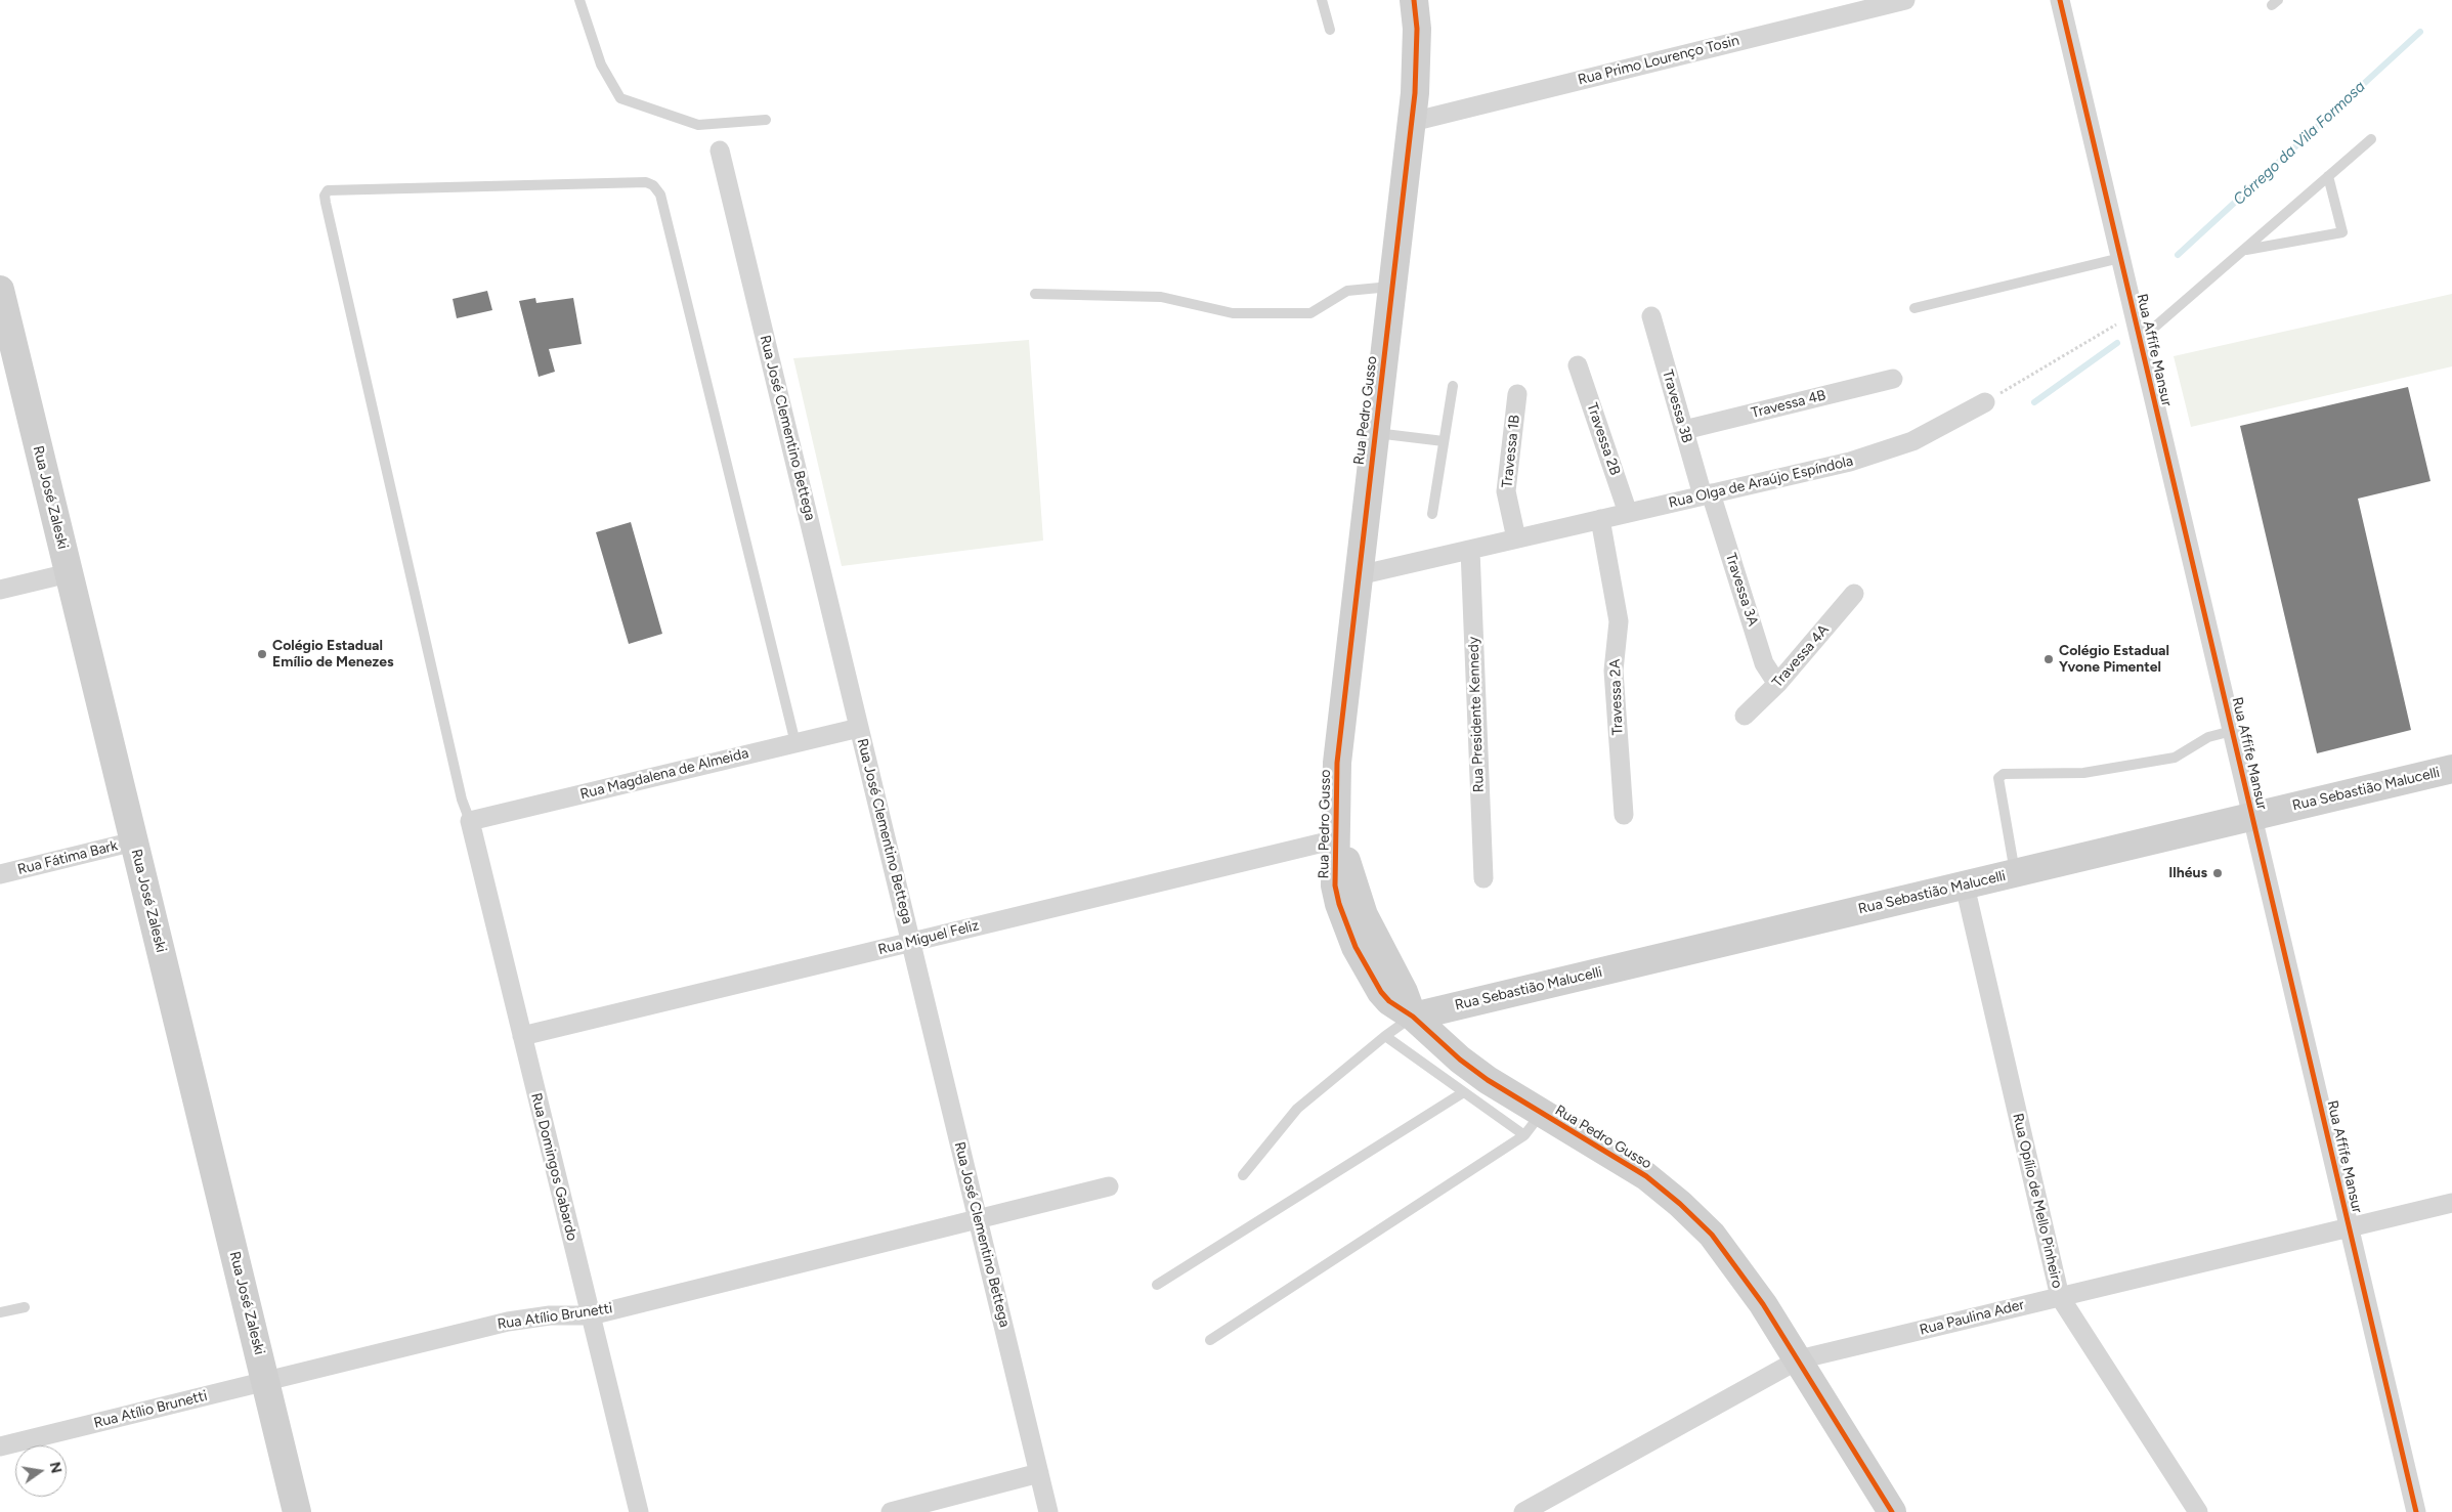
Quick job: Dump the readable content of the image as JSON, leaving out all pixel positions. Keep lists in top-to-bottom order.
{
  "streets": {
    "street": [
      "Rua Primo Lourenço Tosin",
      "Rua Affife Mansur",
      "Travessa 4B",
      "Travessa 3B",
      "Rua Pedro Gusso",
      "Rua José Clementino Bettega",
      "Travessa 2B",
      "Travessa 1B",
      "Rua Olga de Araújo Espíndola",
      "Rua José Zaleski",
      "Travessa 3A",
      "Travessa 4A",
      "Travessa 2A",
      "Rua Presidente Kennedy",
      "Rua Magdalena de Almeida",
      "Rua Sebastião Malucelli",
      "Rua Fátima Bark",
      "Rua Miguel Feliz",
      "Rua Domingos Gabardo",
      "Rua Opílio de Mello Pinheiro",
      "Rua Atílio Brunetti",
      "Rua Paulina Ader"
    ]
  },
  "crossings": [
    ["Rua Primo Lourenço Tosin", "Rua Pedro Gusso"],
    ["Rua Affife Mansur", "Rua Sebastião Malucelli"],
    ["Rua Affife Mansur", "Rua Paulina Ader"],
    ["Travessa 4B", "Travessa 3B"],
    ["Travessa 3B", "Rua Olga de Araújo Espíndola"],
    ["Travessa 3B", "Travessa 3A"],
    ["Rua Pedro Gusso", "Rua Olga de Araújo Espíndola"],
    ["Rua Pedro Gusso", "Rua Sebastião Malucelli"],
    ["Rua Pedro Gusso", "Rua Miguel Feliz"],
    ["Rua Pedro Gusso", "Rua Paulina Ader"],
    ["Rua José Clementino Bettega", "Rua Magdalena de Almeida"],
    ["Rua José Clementino Bettega", "Rua Miguel Feliz"],
    ["Rua José Clementino Bettega", "Rua Atílio Brunetti"],
    ["Travessa 2B", "Rua Olga de Araújo Espíndola"],
    ["Travessa 1B", "Rua Olga de Araújo Espíndola"],
    ["Rua Olga de Araújo Espíndola", "Travessa 3A"],
    ["Rua Olga de Araújo Espíndola", "Travessa 2A"],
    ["Rua Olga de Araújo Espíndola", "Rua Presidente Kennedy"],
    ["Rua José Zaleski", "Rua Fátima Bark"],
    ["Rua José Zaleski", "Rua Atílio Brunetti"],
    ["Travessa 3A", "Travessa 4A"],
    ["Rua Magdalena de Almeida", "Rua Domingos Gabardo"],
    ["Rua Sebastião Malucelli", "Rua Opílio de Mello Pinheiro"],
    ["Rua Miguel Feliz", "Rua Domingos Gabardo"],
    ["Rua Domingos Gabardo", "Rua Atílio Brunetti"],
    ["Rua Opílio de Mello Pinheiro", "Rua Paulina Ader"]
  ],
  "water": ["Córrego da Vila Formosa"],
  "places": ["Colégio Estadual Emílio de Menezes", "Colégio Estadual Yvone Pimentel", "Ilhéus"],
  "north": "right"
}
